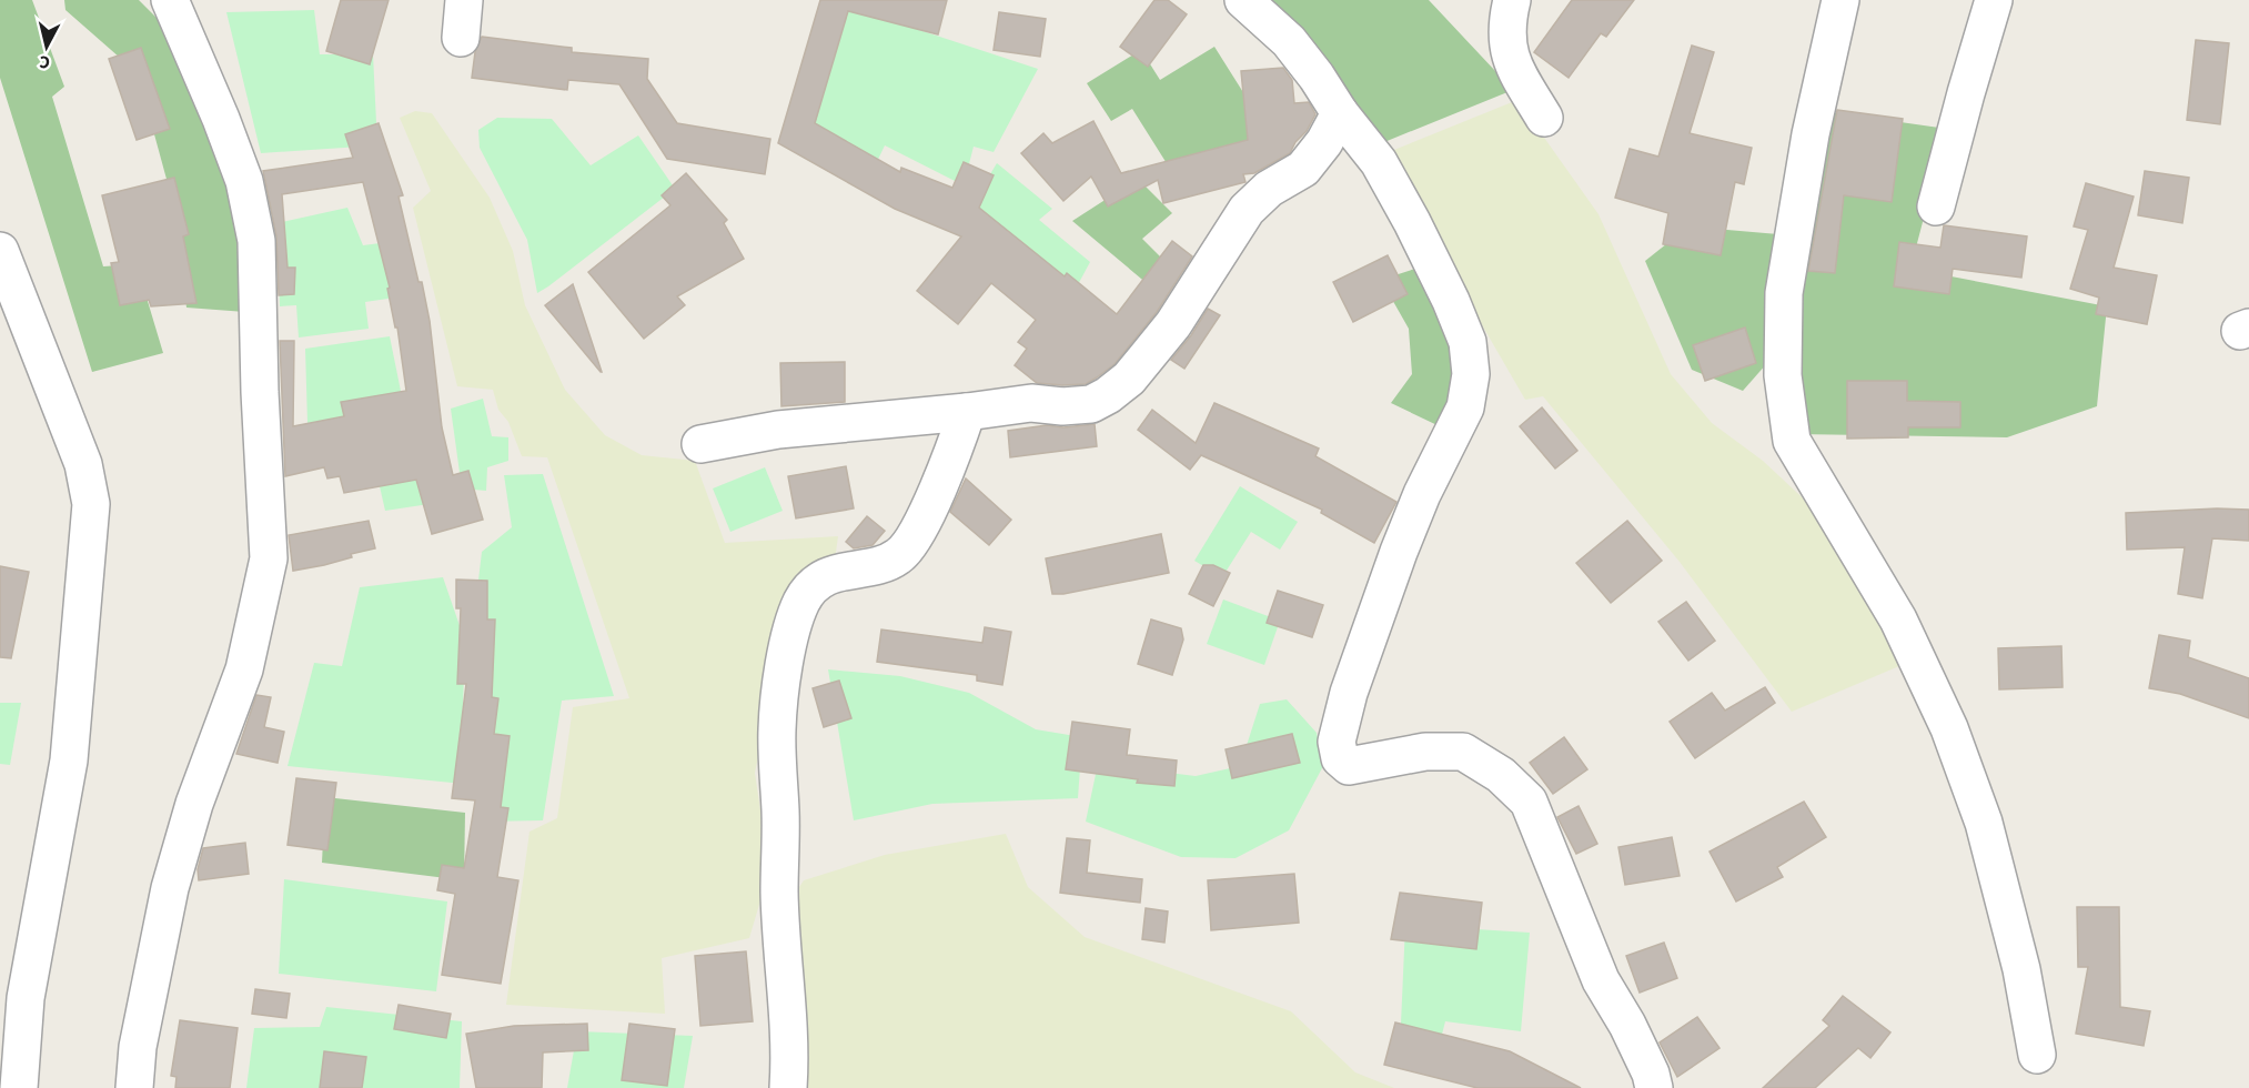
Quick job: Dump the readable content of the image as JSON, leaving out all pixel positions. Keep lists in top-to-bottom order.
{
  "north": "bottom"
}
